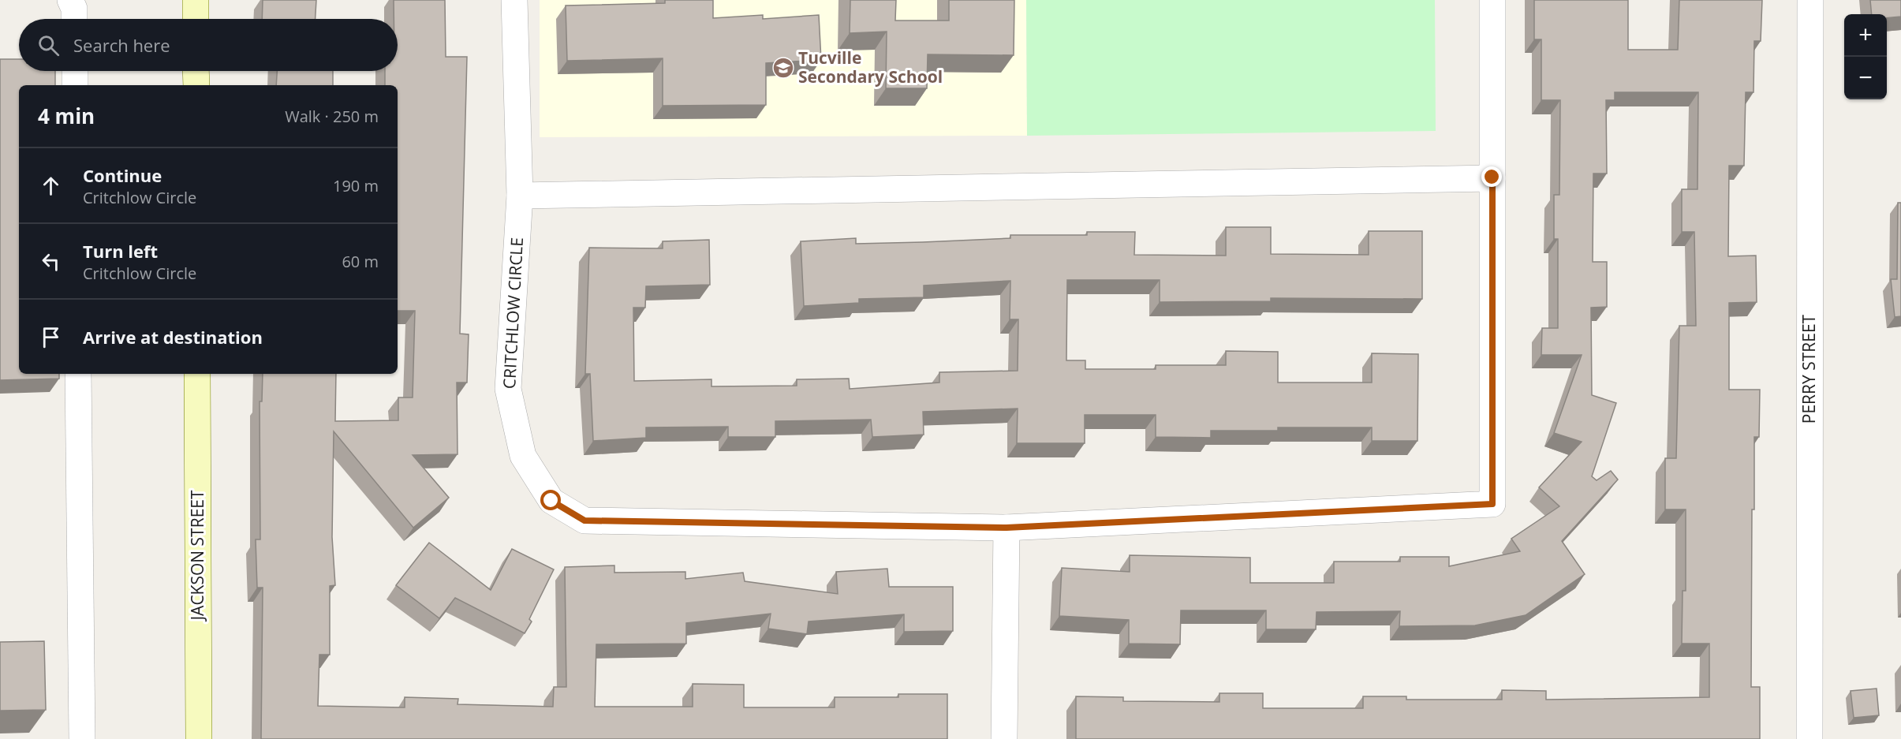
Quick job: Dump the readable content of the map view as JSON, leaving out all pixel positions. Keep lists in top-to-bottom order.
{
  "streets": {
    "street": ["CRITCHLOW CIRCLE", "PERRY STREET", "JACKSON STREET"]
  },
  "places": {
    "school or university": ["Tucville Secondary School"]
  },
  "page": {
    "map_buttons": ["+", "−"],
    "search": "Search here",
    "heading": ["4 min", "Walk · 250 m"],
    "list": [
      ["Continue", "Critchlow Circle", "190 m"],
      ["Turn left", "Critchlow Circle", "60 m"],
      "Arrive at destination"
    ]
  }
}
